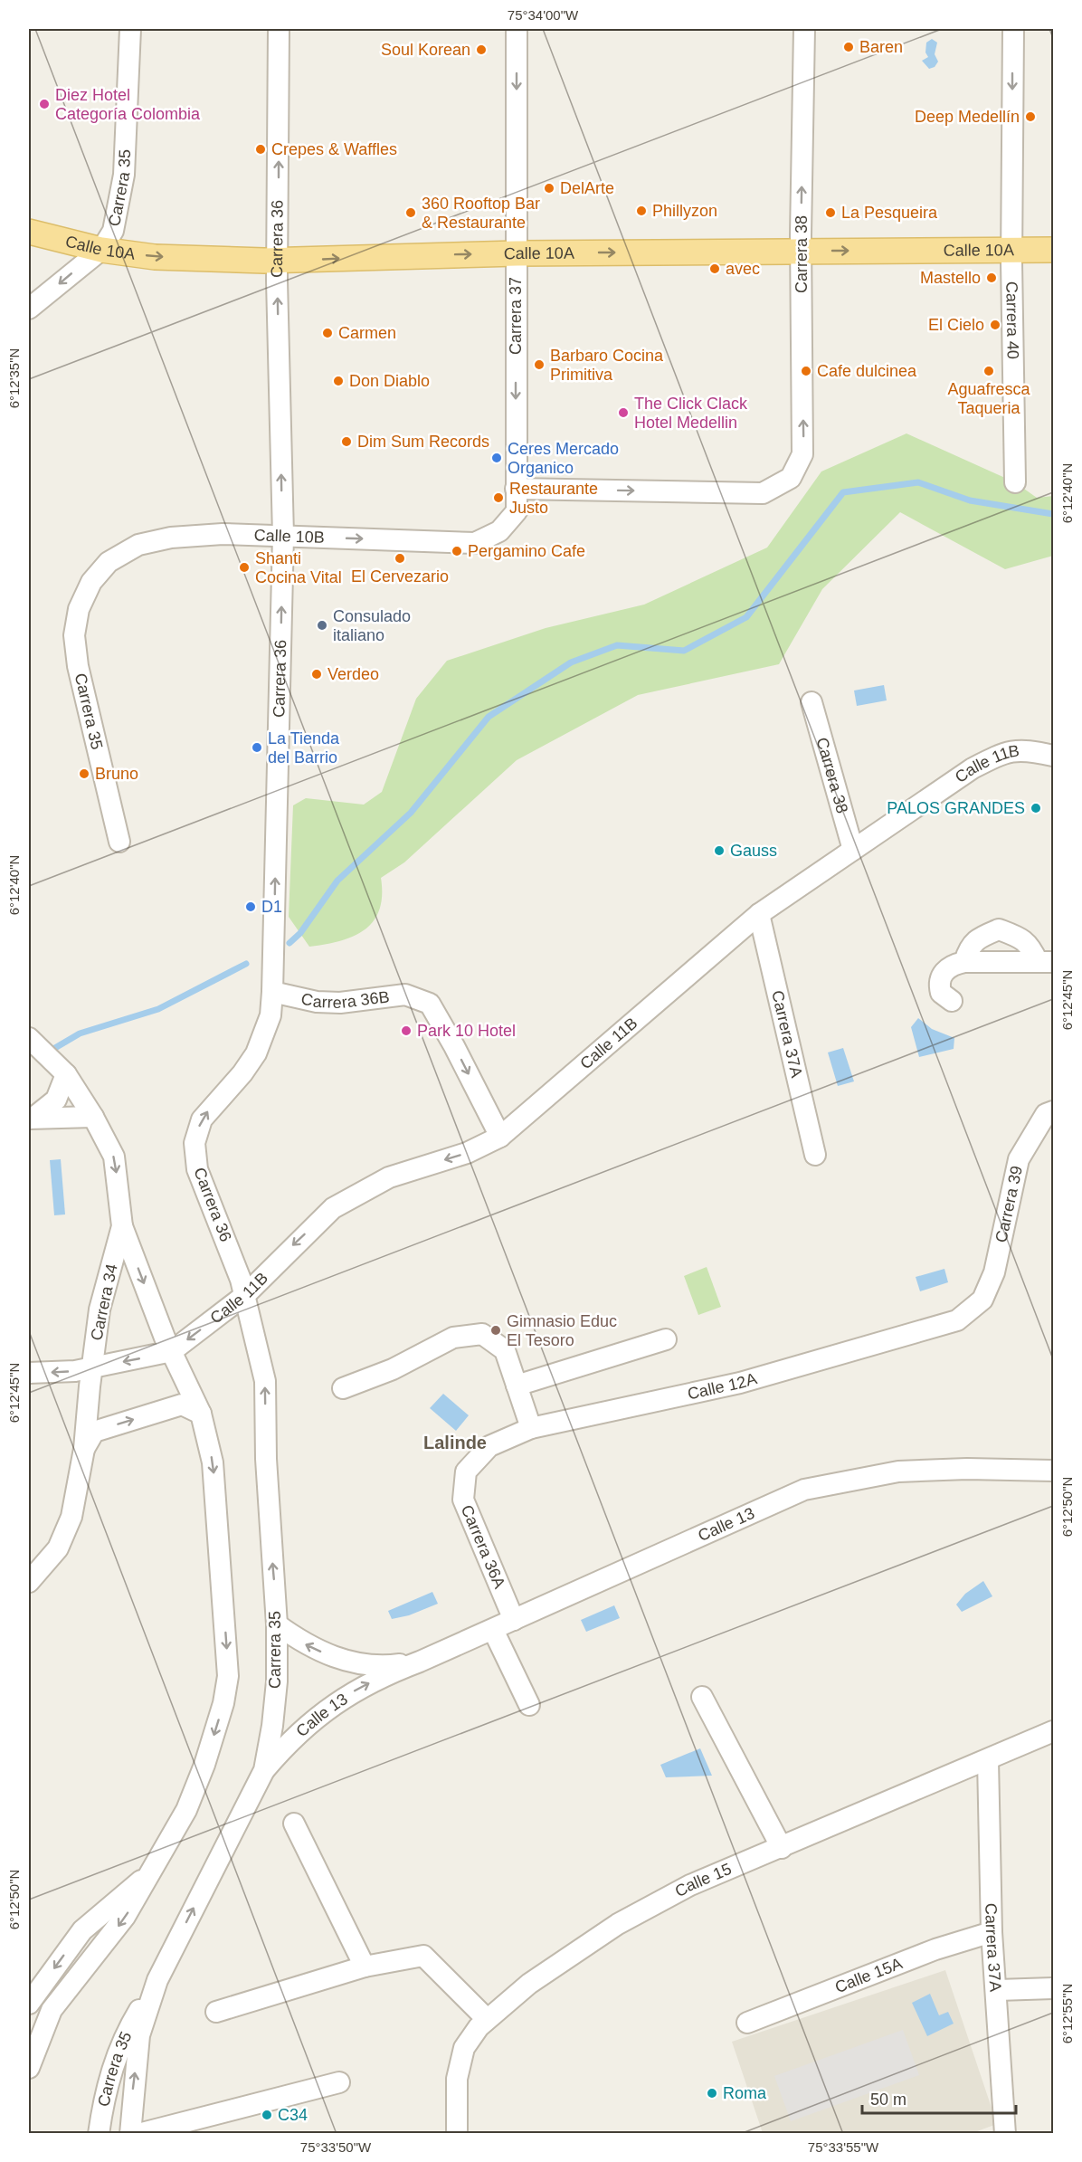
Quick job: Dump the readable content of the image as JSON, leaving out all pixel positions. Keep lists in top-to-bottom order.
{
  "streets": {
    "main road": ["Calle 10A"],
    "street": [
      "Carrera 35",
      "Carrera 36",
      "Carrera 38",
      "Carrera 37",
      "Carrera 40",
      "Calle 10B",
      "Calle 11B",
      "Carrera 36B",
      "Carrera 37A",
      "Carrera 39",
      "Carrera 34",
      "Calle 12A",
      "Calle 13",
      "Carrera 36A",
      "Calle 15",
      "Calle 15A"
    ]
  },
  "crossings": [
    ["Carrera 35", "Carrera 36"],
    ["Carrera 35", "Calle 10A"],
    ["Carrera 35", "Calle 10B"],
    ["Carrera 35", "Calle 11B"],
    ["Carrera 35", "Calle 13"],
    ["Carrera 36", "Calle 10A"],
    ["Carrera 36", "Calle 10B"],
    ["Carrera 36", "Calle 11B"],
    ["Carrera 36", "Carrera 36B"],
    ["Calle 10A", "Carrera 38"],
    ["Calle 10A", "Carrera 37"],
    ["Calle 10A", "Carrera 40"],
    ["Carrera 38", "Carrera 37"],
    ["Carrera 38", "Calle 11B"],
    ["Carrera 37", "Calle 10B"],
    ["Calle 11B", "Carrera 36B"],
    ["Calle 11B", "Carrera 37A"],
    ["Calle 11B", "Carrera 34"],
    ["Carrera 37A", "Calle 15"],
    ["Carrera 37A", "Calle 15A"],
    ["Carrera 39", "Calle 12A"],
    ["Calle 12A", "Carrera 36A"],
    ["Calle 13", "Carrera 36A"]
  ],
  "one_way": [
    "Carrera 36",
    "Calle 10A",
    "Carrera 37",
    "Carrera 40",
    "Calle 10B",
    "Calle 11B",
    "Carrera 36B"
  ],
  "districts": ["Lalinde"],
  "places": [
    "Baren",
    "Soul Korean",
    "Diez Hotel Categoría Colombia",
    "Deep Medellín",
    "Crepes & Waffles",
    "DelArte",
    "Phillyzon",
    "360 Rooftop Bar & Restaurante",
    "La Pesqueira",
    "avec",
    "Mastello",
    "El Cielo",
    "Carmen",
    "Barbaro Cocina Primitiva",
    "Cafe dulcinea",
    "Aguafresca Taqueria",
    "Don Diablo",
    "The Click Clack Hotel Medellin",
    "Dim Sum Records",
    "Ceres Mercado Organico",
    "Restaurante Justo",
    "Pergamino Cafe",
    "El Cervezario",
    "Shanti Cocina Vital",
    "Consulado italiano",
    "Verdeo",
    "La Tienda del Barrio",
    "Bruno",
    "PALOS GRANDES",
    "Gauss",
    "D1",
    "Park 10 Hotel",
    "Gimnasio Educ El Tesoro",
    "Roma",
    "C34"
  ],
  "scale_bar": "50 m",
  "coordinates": [
    "75°34'00\"W",
    "6°12'35\"N",
    "6°12'40\"N",
    "6°12'45\"N",
    "6°12'50\"N",
    "6°12'55\"N",
    "75°33'50\"W",
    "75°33'55\"W"
  ]
}
